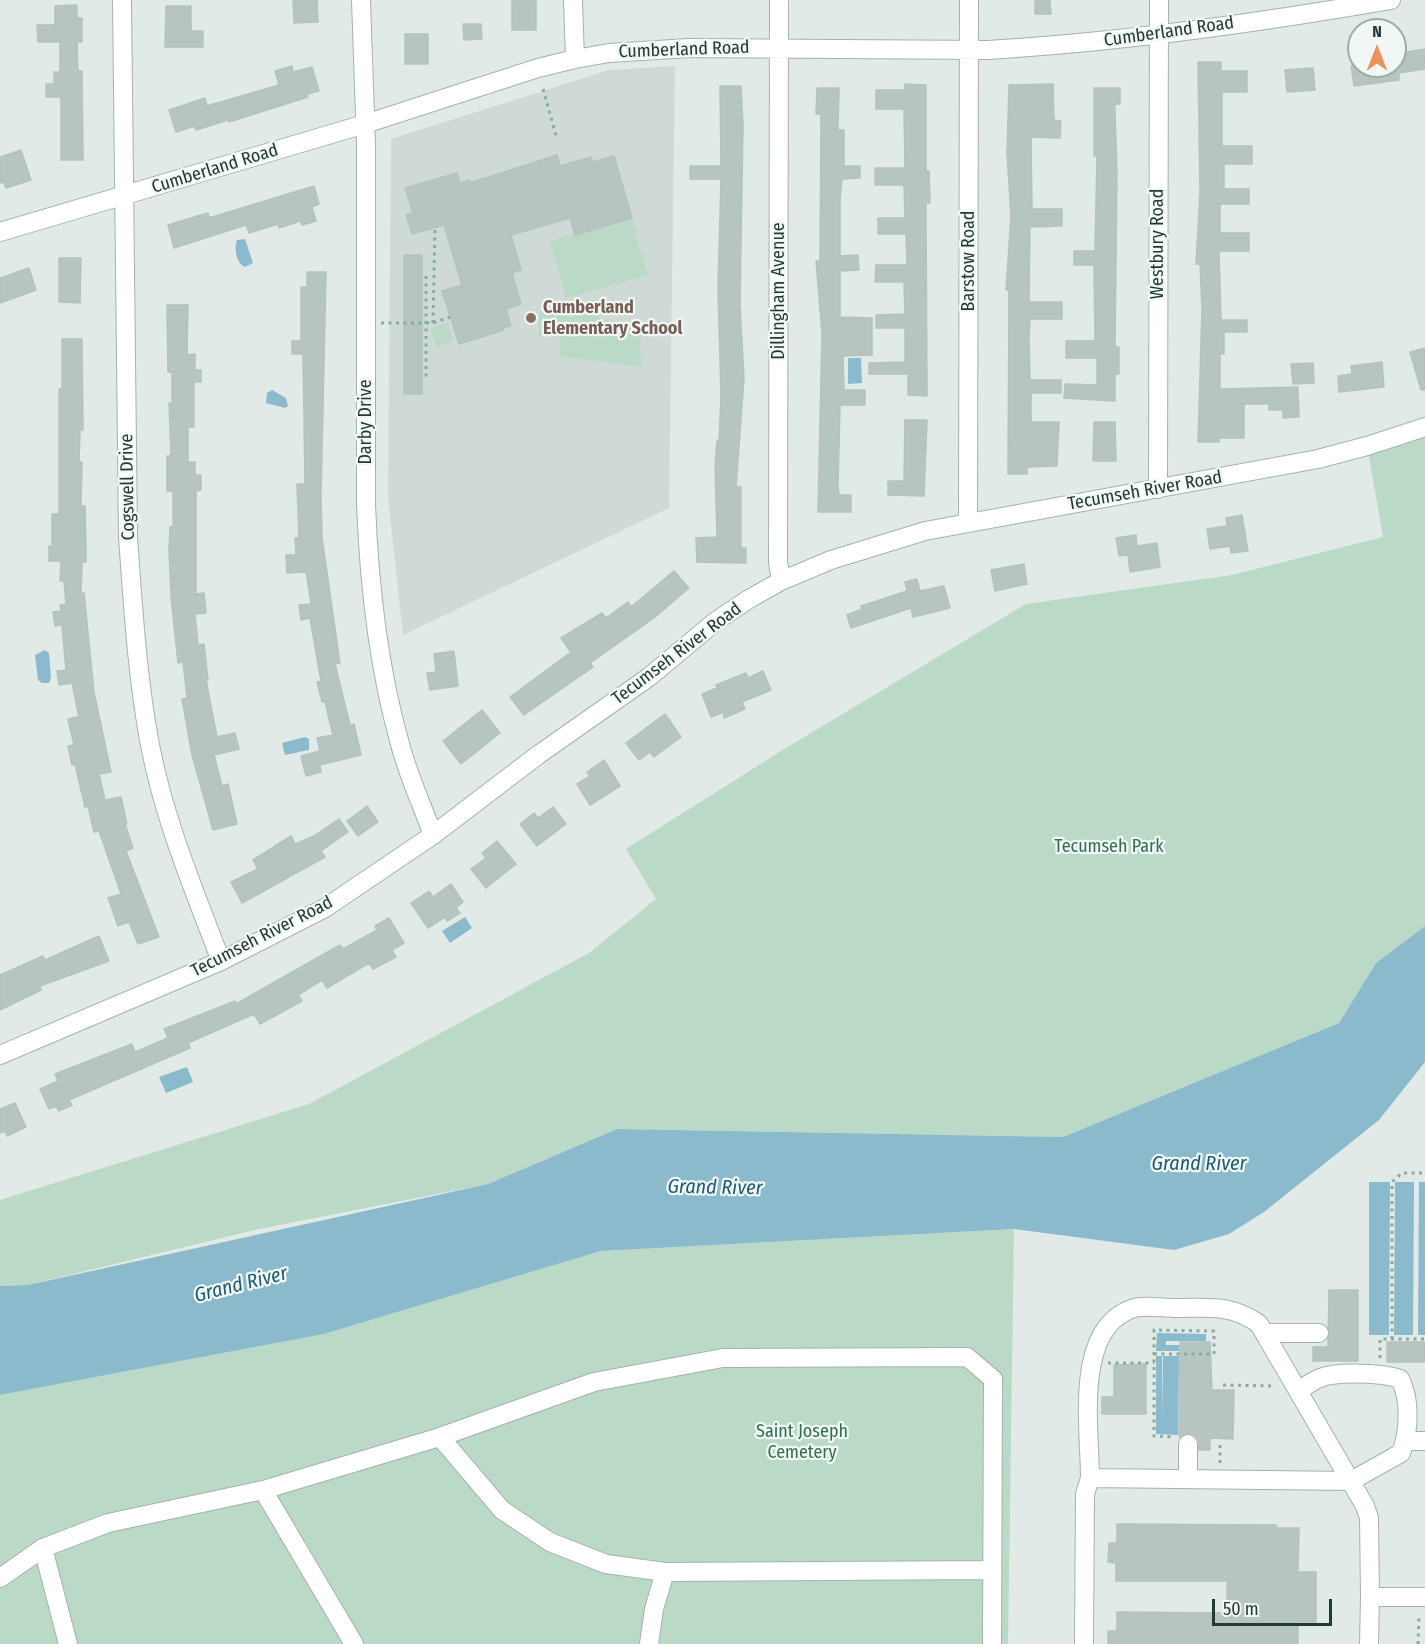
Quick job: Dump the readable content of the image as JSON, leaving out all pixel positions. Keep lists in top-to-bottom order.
{
  "streets": {
    "street": [
      "Cumberland Road",
      "Westbury Road",
      "Barstow Road",
      "Dillingham Avenue",
      "Darby Drive",
      "Cogswell Drive",
      "Tecumseh River Road"
    ]
  },
  "crossings": [
    ["Cumberland Road", "Westbury Road"],
    ["Cumberland Road", "Barstow Road"],
    ["Cumberland Road", "Dillingham Avenue"],
    ["Cumberland Road", "Darby Drive"],
    ["Cumberland Road", "Cogswell Drive"],
    ["Westbury Road", "Tecumseh River Road"],
    ["Barstow Road", "Tecumseh River Road"],
    ["Dillingham Avenue", "Tecumseh River Road"],
    ["Darby Drive", "Tecumseh River Road"],
    ["Cogswell Drive", "Tecumseh River Road"]
  ],
  "water": ["Grand River"],
  "parks": ["Tecumseh Park", "Saint Joseph Cemetery"],
  "places": ["Cumberland Elementary School"],
  "scale_bar": "50 m",
  "north": "top"
}
